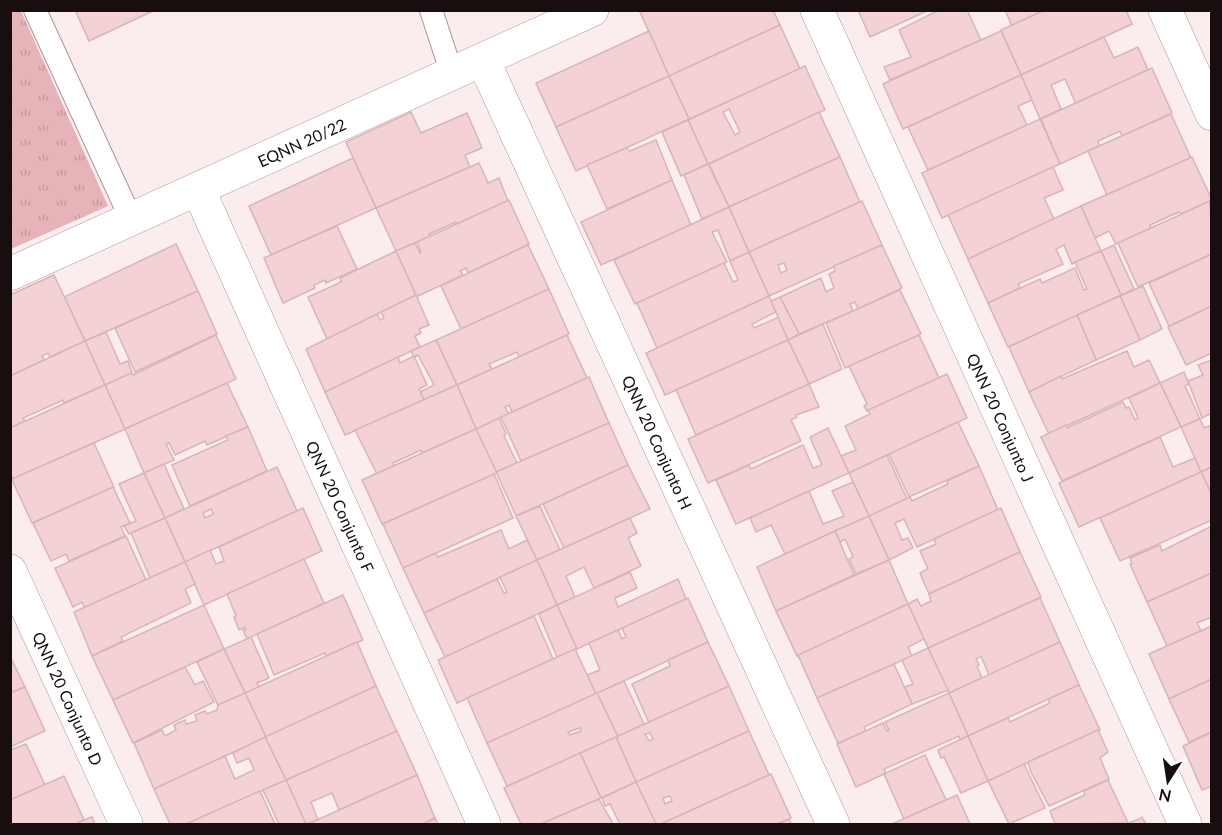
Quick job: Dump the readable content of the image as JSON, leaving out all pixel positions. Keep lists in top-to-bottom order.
{
  "streets": {
    "street": [
      "EQNN 20/22",
      "QNN 20 Conjunto J",
      "QNN 20 Conjunto H",
      "QNN 20 Conjunto F",
      "QNN 20 Conjunto D"
    ]
  },
  "crossings": [
    ["EQNN 20/22", "QNN 20 Conjunto H"],
    ["EQNN 20/22", "QNN 20 Conjunto F"]
  ],
  "north": "bottom"
}
